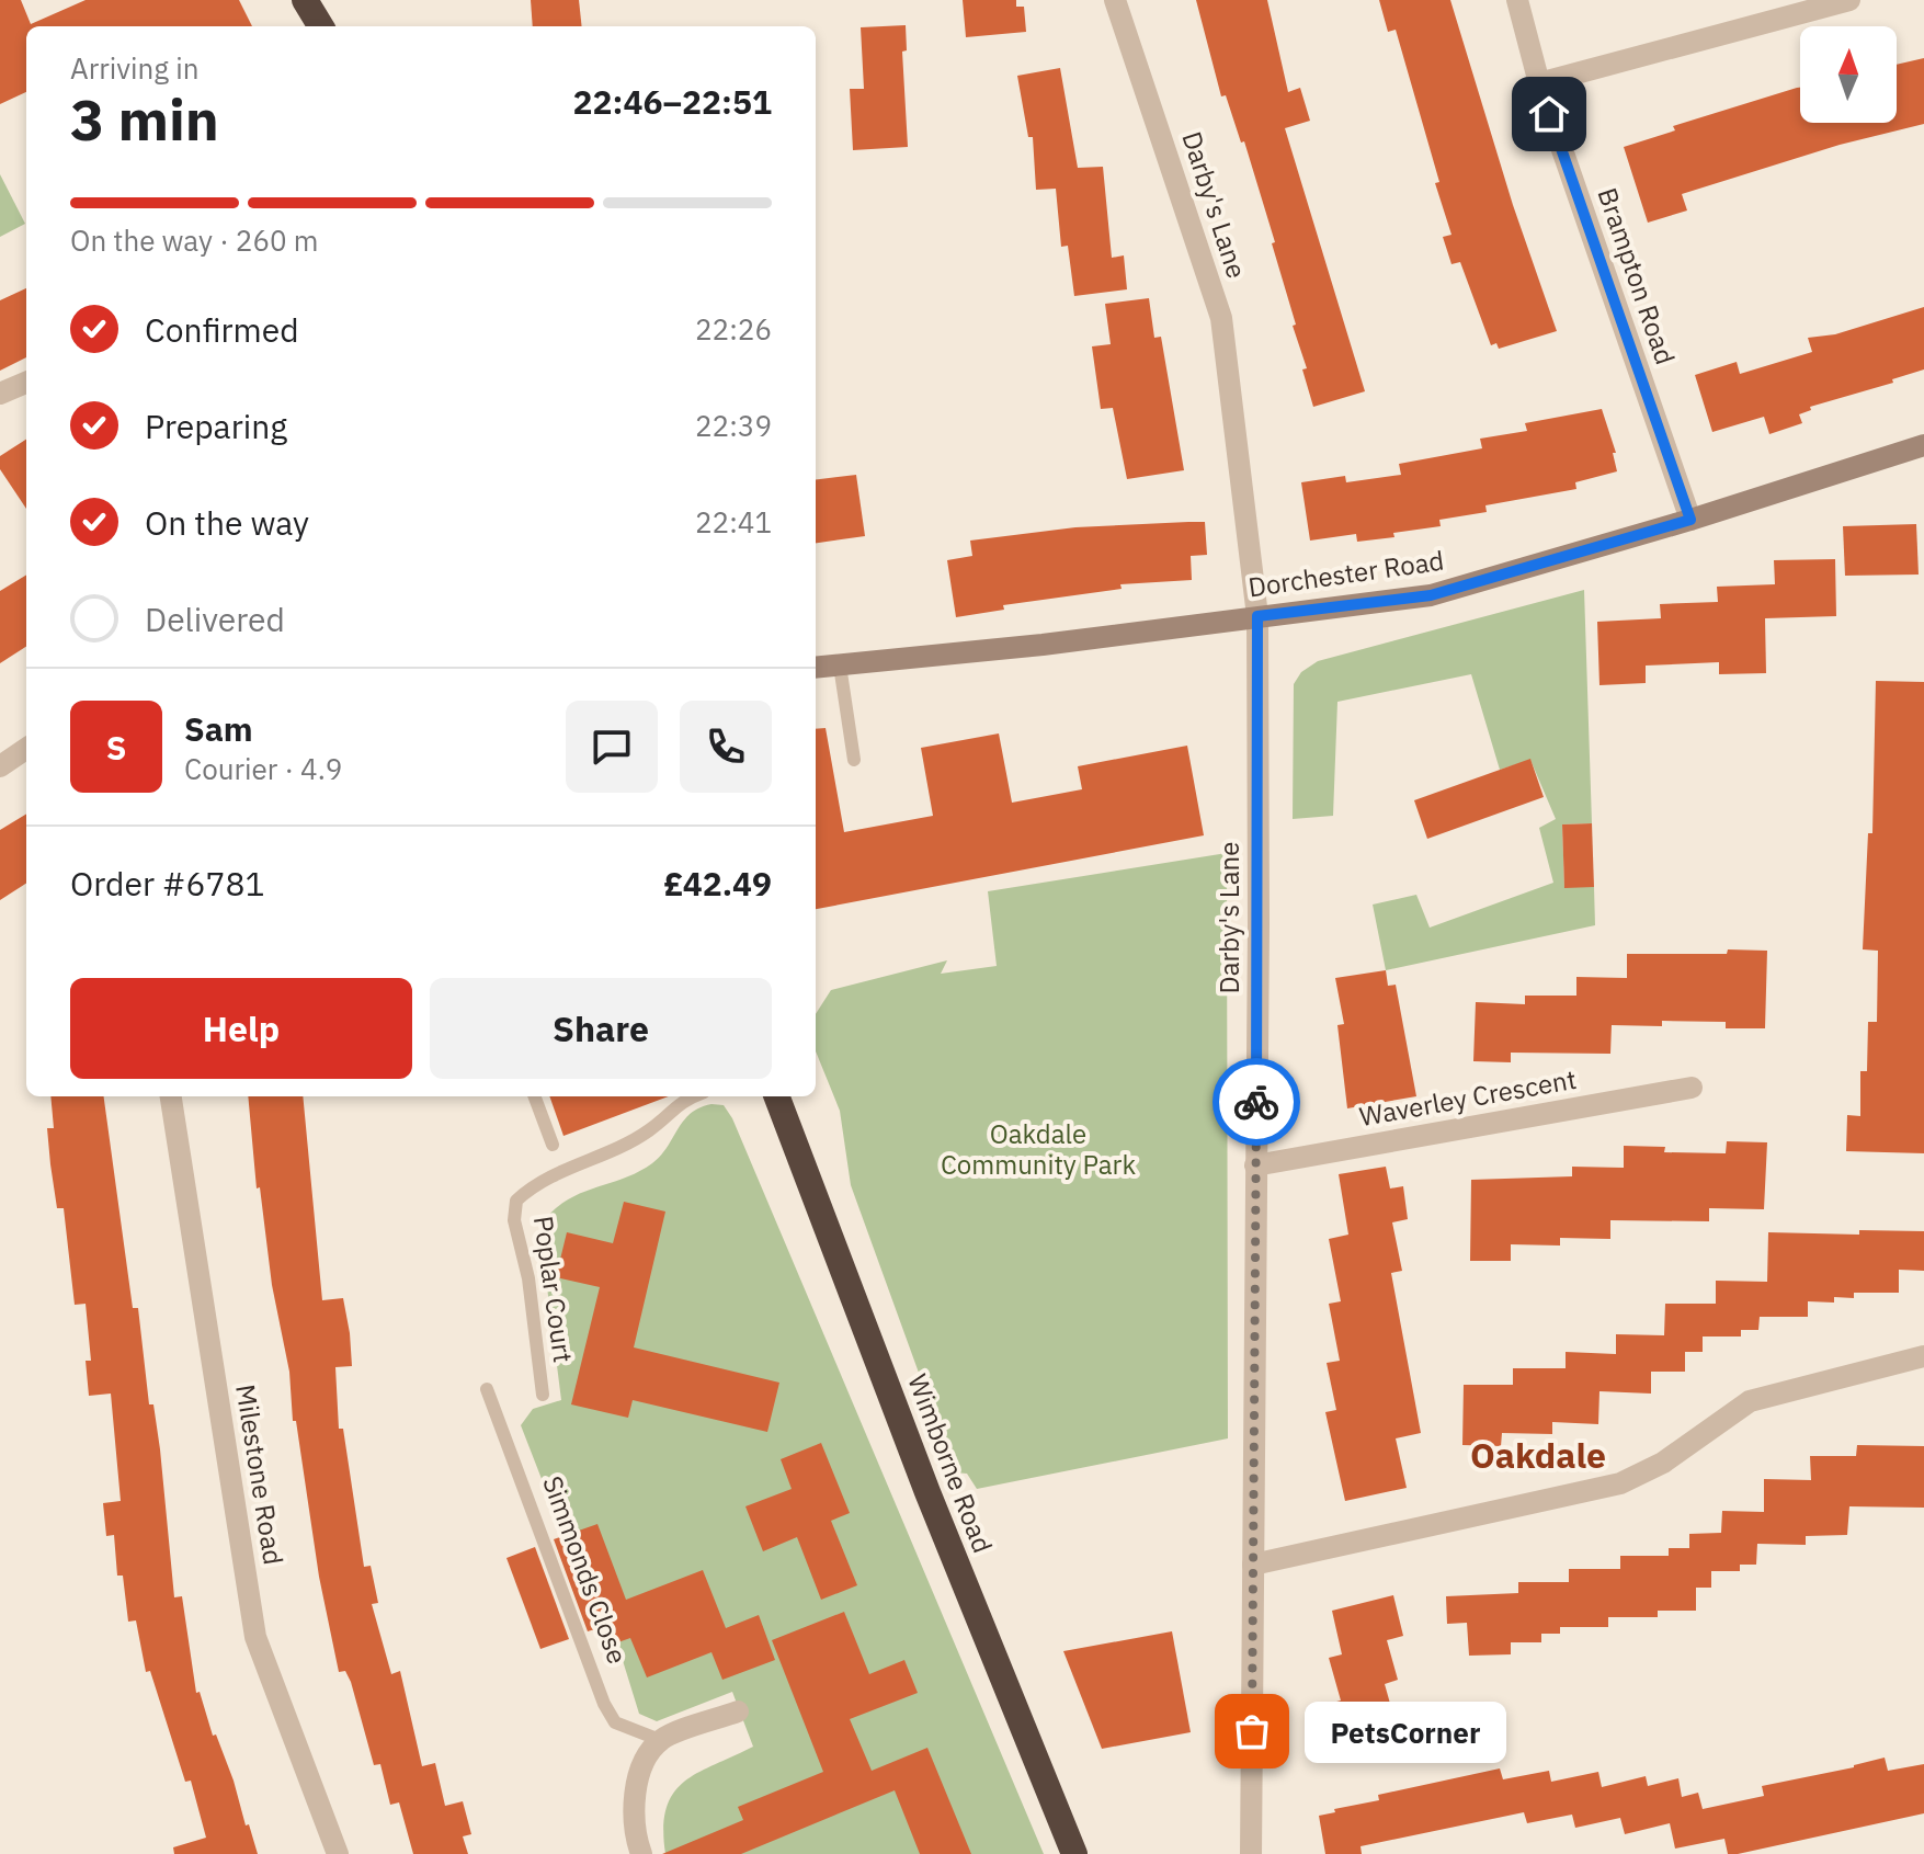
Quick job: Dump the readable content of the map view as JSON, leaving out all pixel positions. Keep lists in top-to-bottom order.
{
  "streets": {
    "highway": ["Wimborne Road"],
    "street": [
      "Darby's Lane",
      "Brampton Road",
      "Dorchester Road",
      "Waverley Crescent",
      "Milestone Road"
    ],
    "lane": ["Poplar Court", "Simmonds Close"]
  },
  "crossings": [
    ["Darby's Lane", "Dorchester Road"],
    ["Darby's Lane", "Waverley Crescent"],
    ["Brampton Road", "Dorchester Road"]
  ],
  "districts": ["Oakdale"],
  "parks": ["Oakdale Community Park"],
  "places": ["PetsCorner"],
  "north": "top",
  "page": {
    "heading": ["3 min", "Arriving in", "22:46–22:51"],
    "panel": [
      "Sam",
      "Courier · 4.9",
      "Order #6781",
      "£42.49"
    ],
    "bar": "On the way · 260 m",
    "list": [
      ["Confirmed", "22:26"],
      ["Preparing", "22:39"],
      ["On the way", "22:41"],
      "Delivered"
    ],
    "round": "S",
    "buttons": ["Help", "Share"],
    "bubble": "PetsCorner"
  }
}
